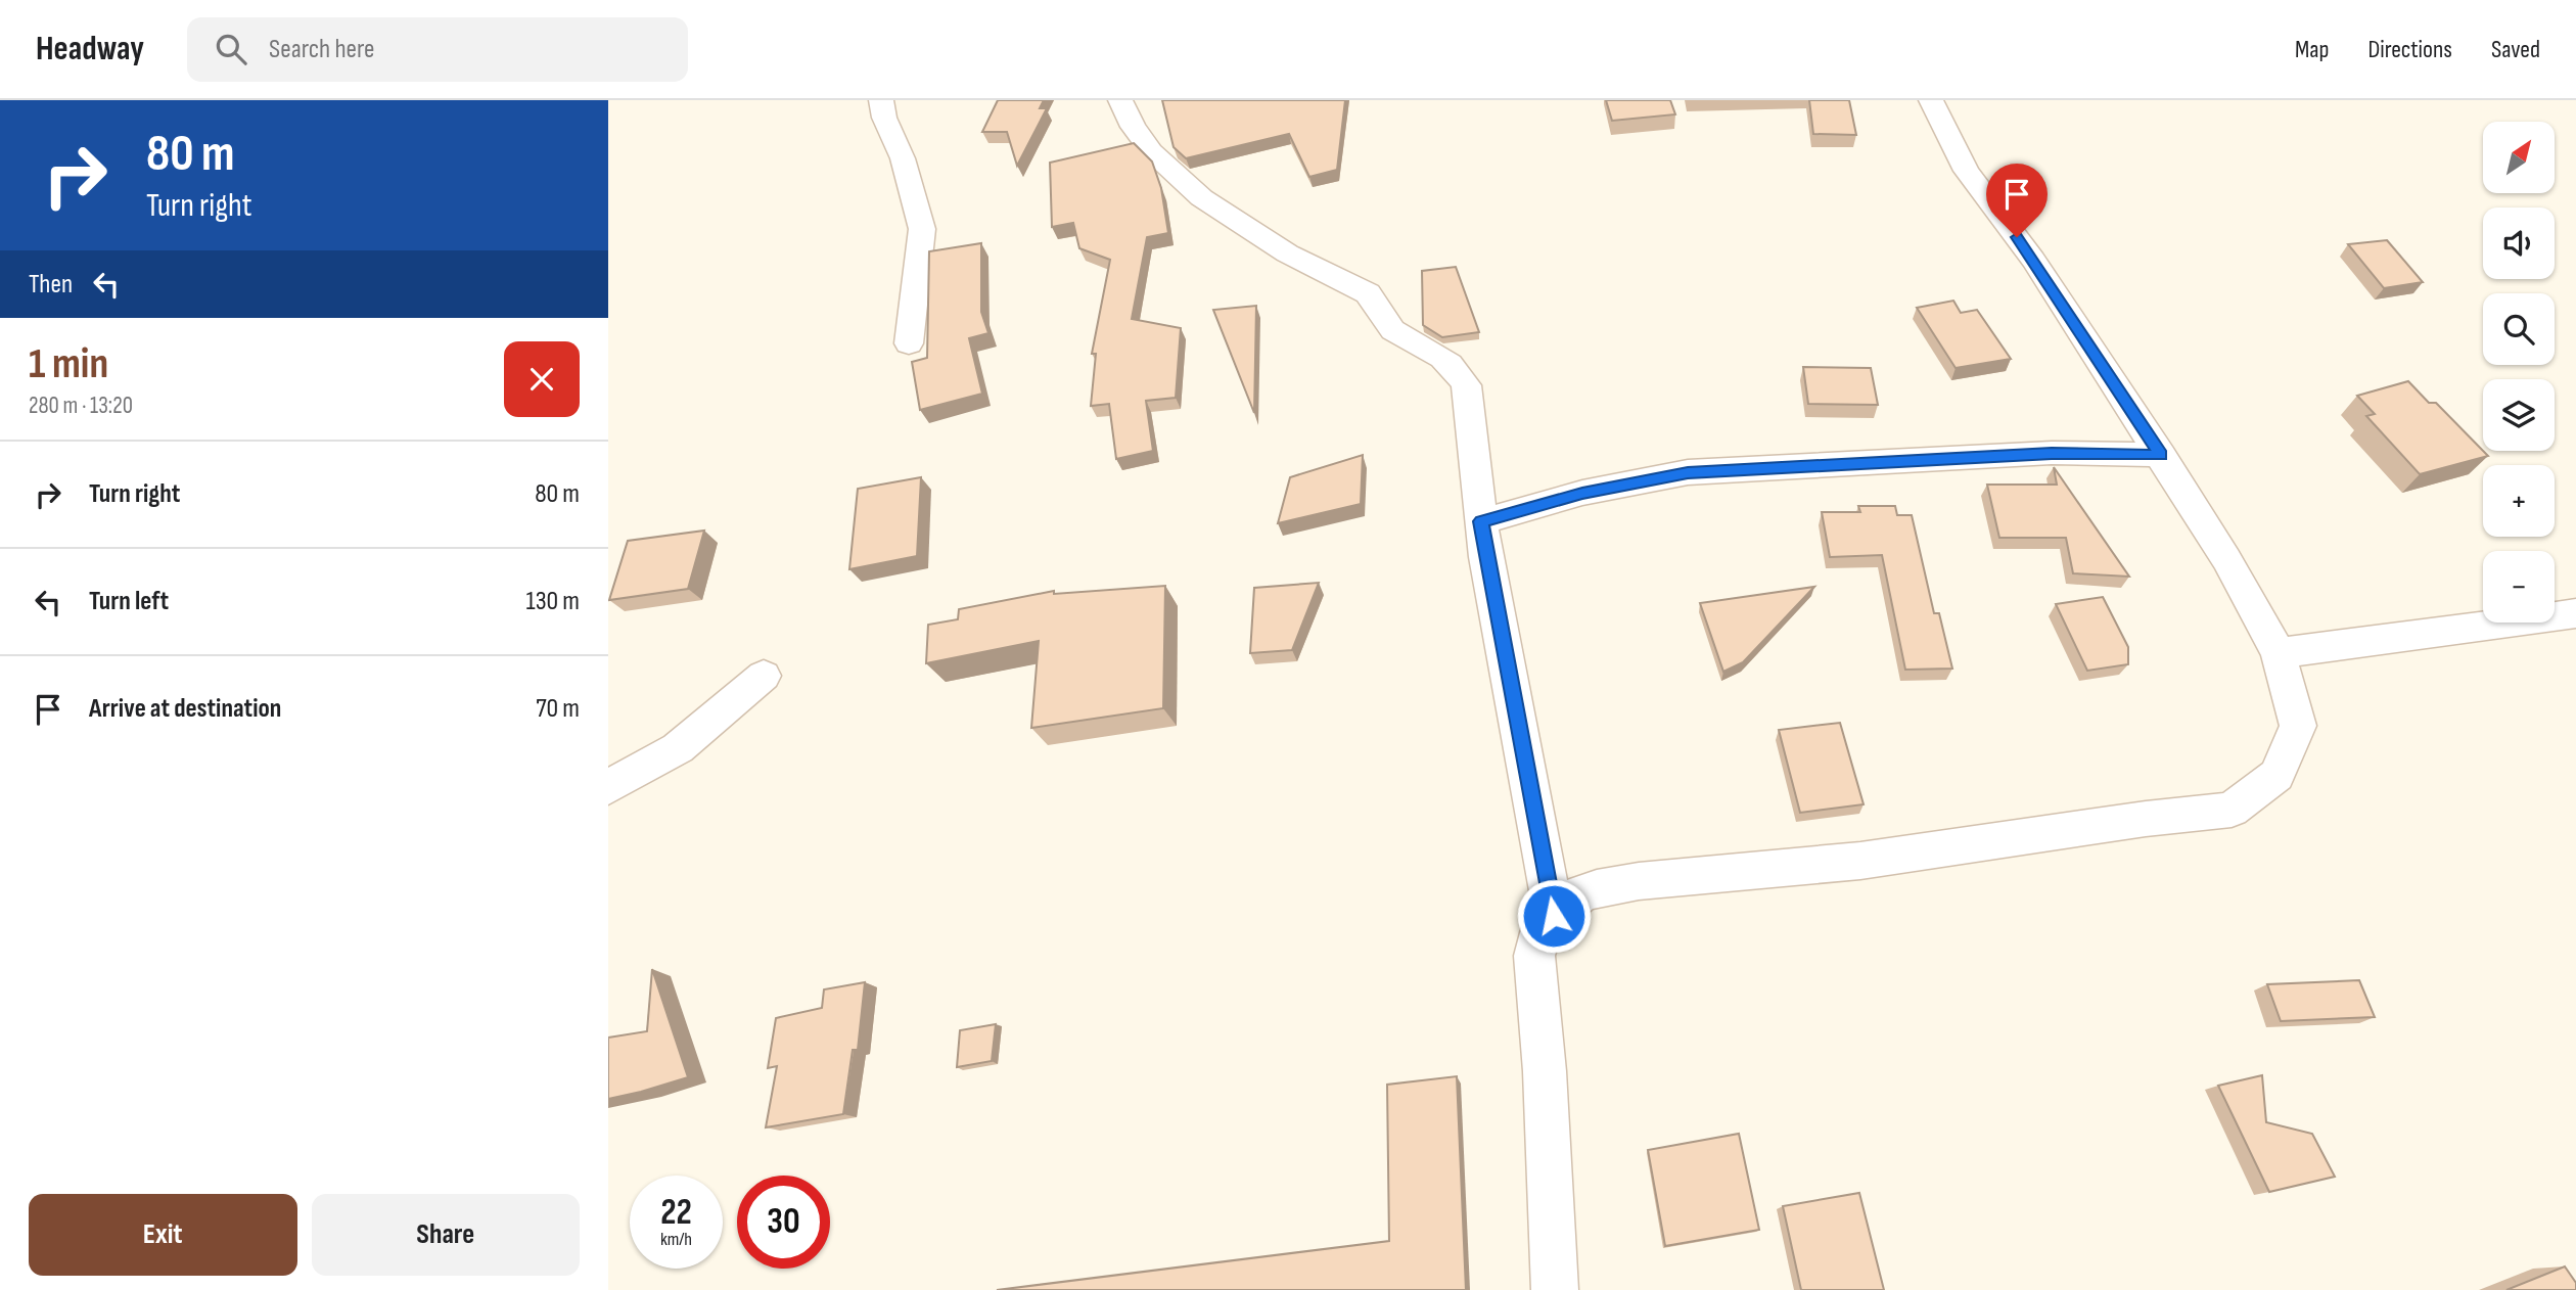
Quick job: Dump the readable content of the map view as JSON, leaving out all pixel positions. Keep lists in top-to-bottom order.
{
  "north": "top right",
  "page": {
    "header": "Headway",
    "search": "Search here",
    "nav": ["Map", "Directions", "Saved"],
    "turn": ["80 m", "Turn right"],
    "map_buttons": ["+", "−"],
    "then": "Then",
    "heading": ["1 min", "280 m · 13:20"],
    "list": [
      {
        "name": "Turn right",
        "value": "80 m"
      },
      {
        "name": "Turn left",
        "value": "130 m"
      },
      {
        "name": "Arrive at destination",
        "value": "70 m"
      }
    ],
    "speed": "22 km/h",
    "limit": "30",
    "buttons": ["Exit", "Share"]
  }
}
